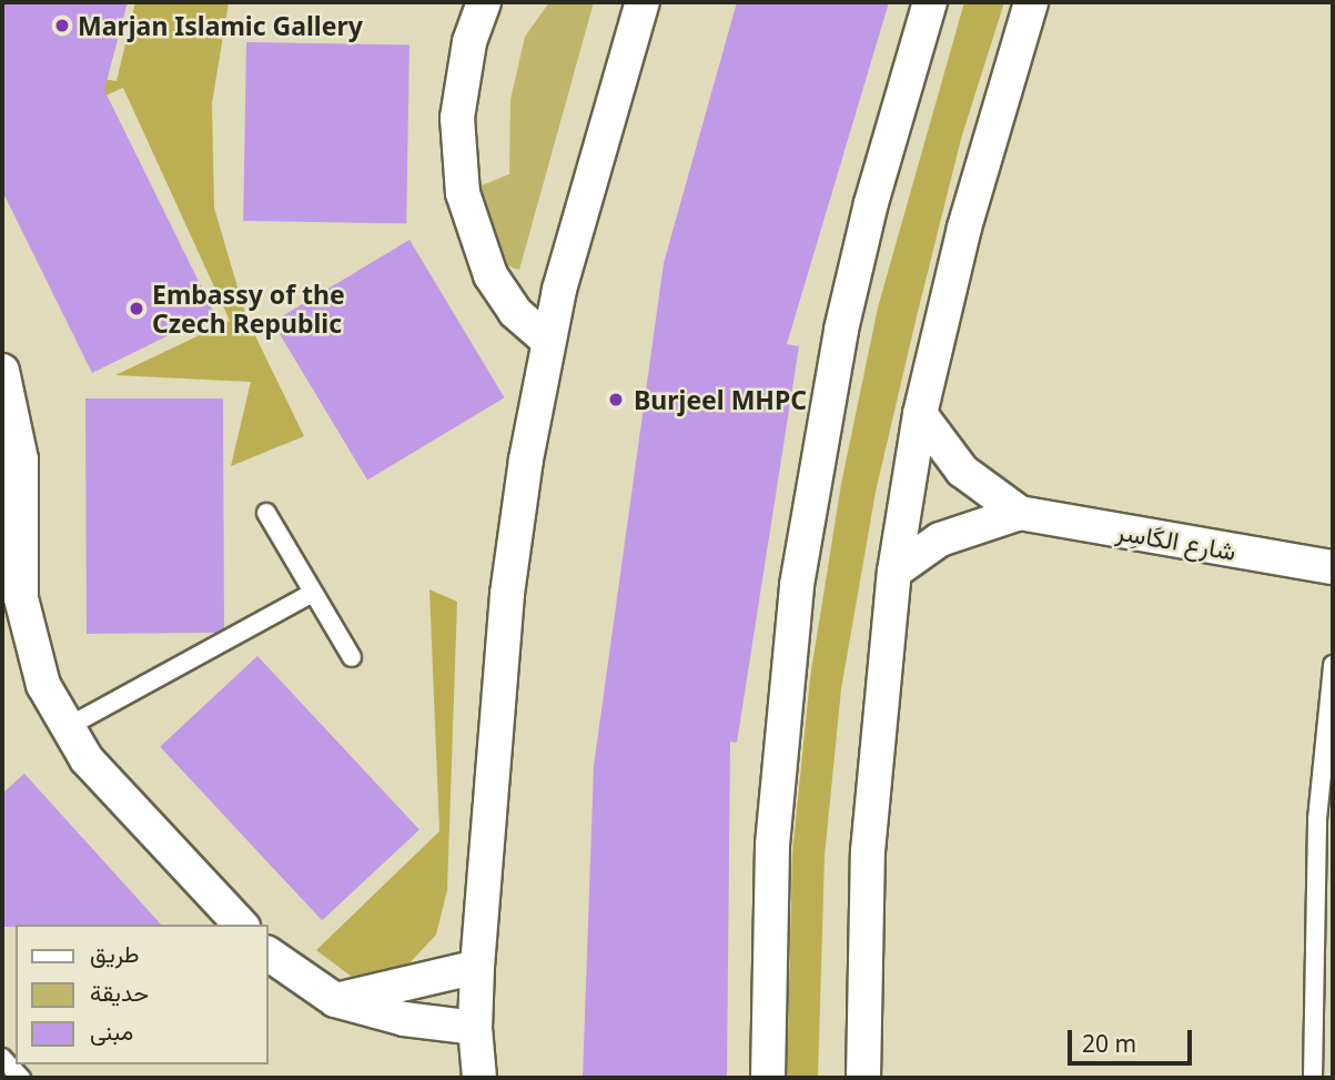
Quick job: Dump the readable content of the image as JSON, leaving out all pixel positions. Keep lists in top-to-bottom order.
{
  "streets": {
    "street": ["شارع الكَاسِر"]
  },
  "places": ["Marjan Islamic Gallery", "Embassy of the Czech Republic", "Burjeel MHPC"],
  "legend": ["طريق", "حديقة", "مبنى"],
  "scale_bar": "20 m"
}
